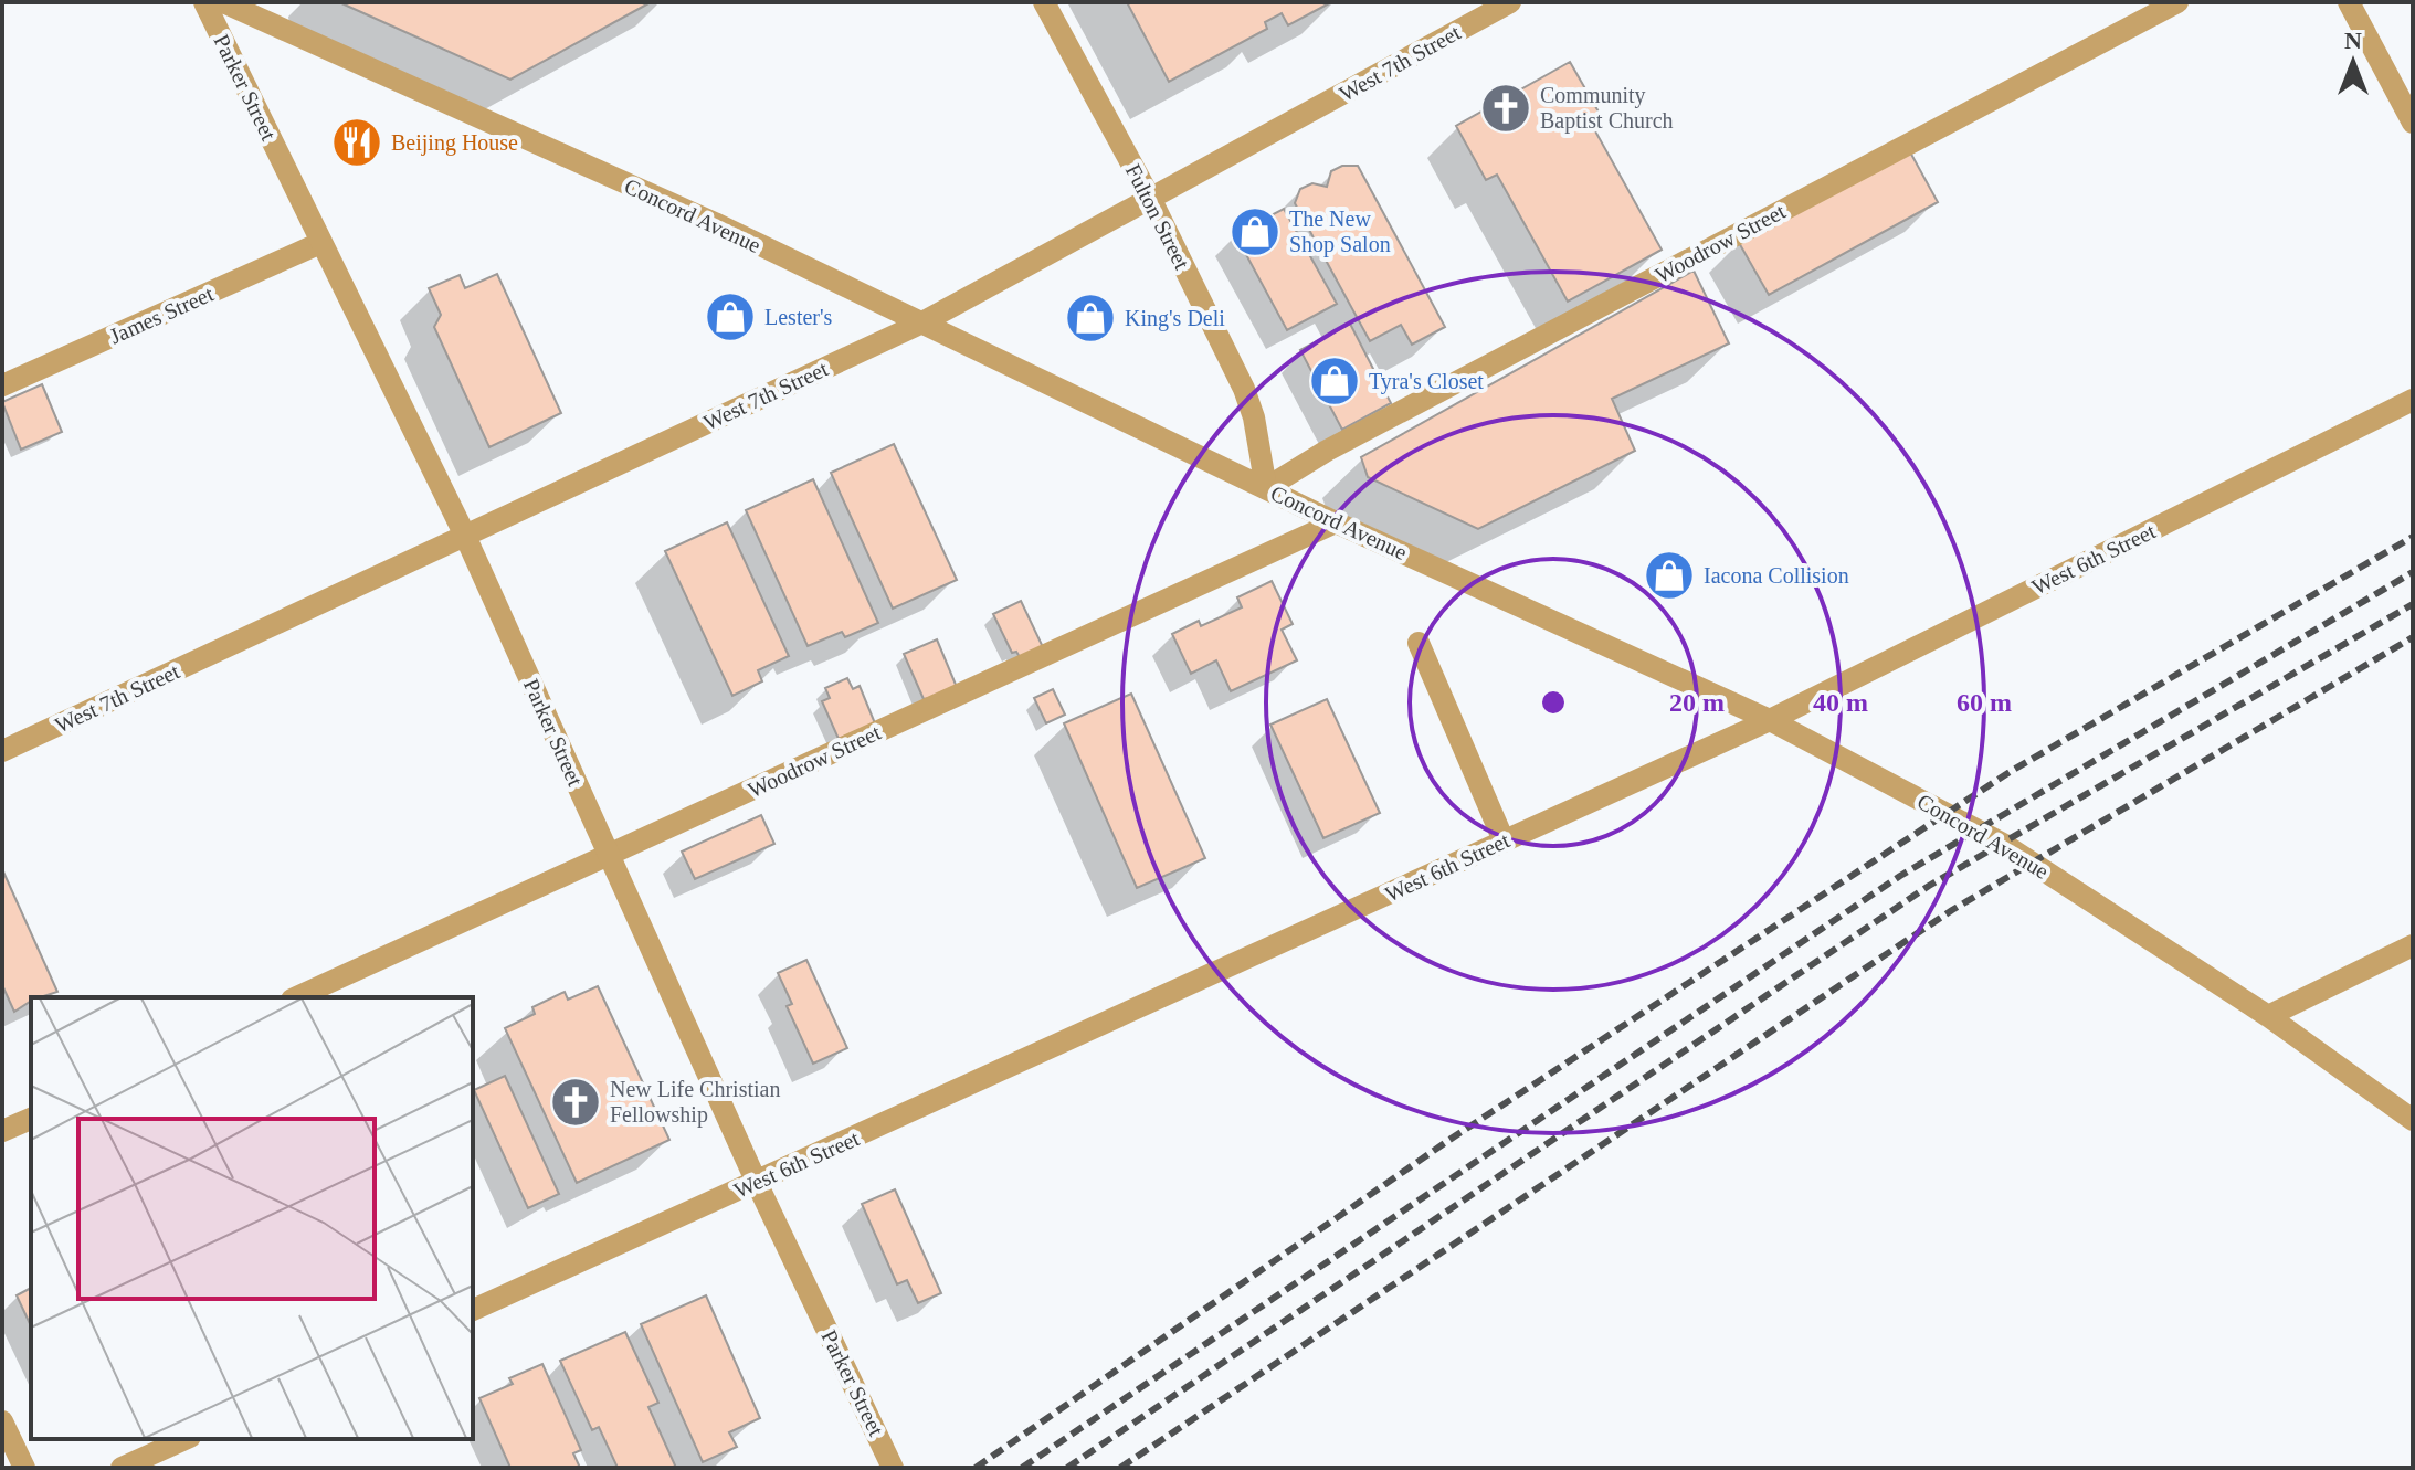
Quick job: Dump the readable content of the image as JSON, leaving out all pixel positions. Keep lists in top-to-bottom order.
{
  "streets": {
    "street": [
      "West 7th Street",
      "Parker Street",
      "Concord Avenue",
      "Fulton Street",
      "Woodrow Street",
      "James Street",
      "West 6th Street"
    ]
  },
  "crossings": [
    ["West 7th Street", "Parker Street"],
    ["West 7th Street", "Concord Avenue"],
    ["West 7th Street", "Fulton Street"],
    ["Parker Street", "Woodrow Street"],
    ["Parker Street", "James Street"],
    ["Parker Street", "West 6th Street"],
    ["Concord Avenue", "Fulton Street"],
    ["Concord Avenue", "Woodrow Street"],
    ["Concord Avenue", "West 6th Street"],
    ["Fulton Street", "Woodrow Street"]
  ],
  "places": {
    "church": ["Community Baptist Church", "New Life Christian Fellowship"],
    "restaurant": ["Beijing House"],
    "shop": [
      "The New Shop Salon",
      "Lester's",
      "King's Deli",
      "Tyra's Closet",
      "Iacona Collision"
    ]
  },
  "north": "top",
  "rings": ["20 m", "40 m", "60 m"]
}
